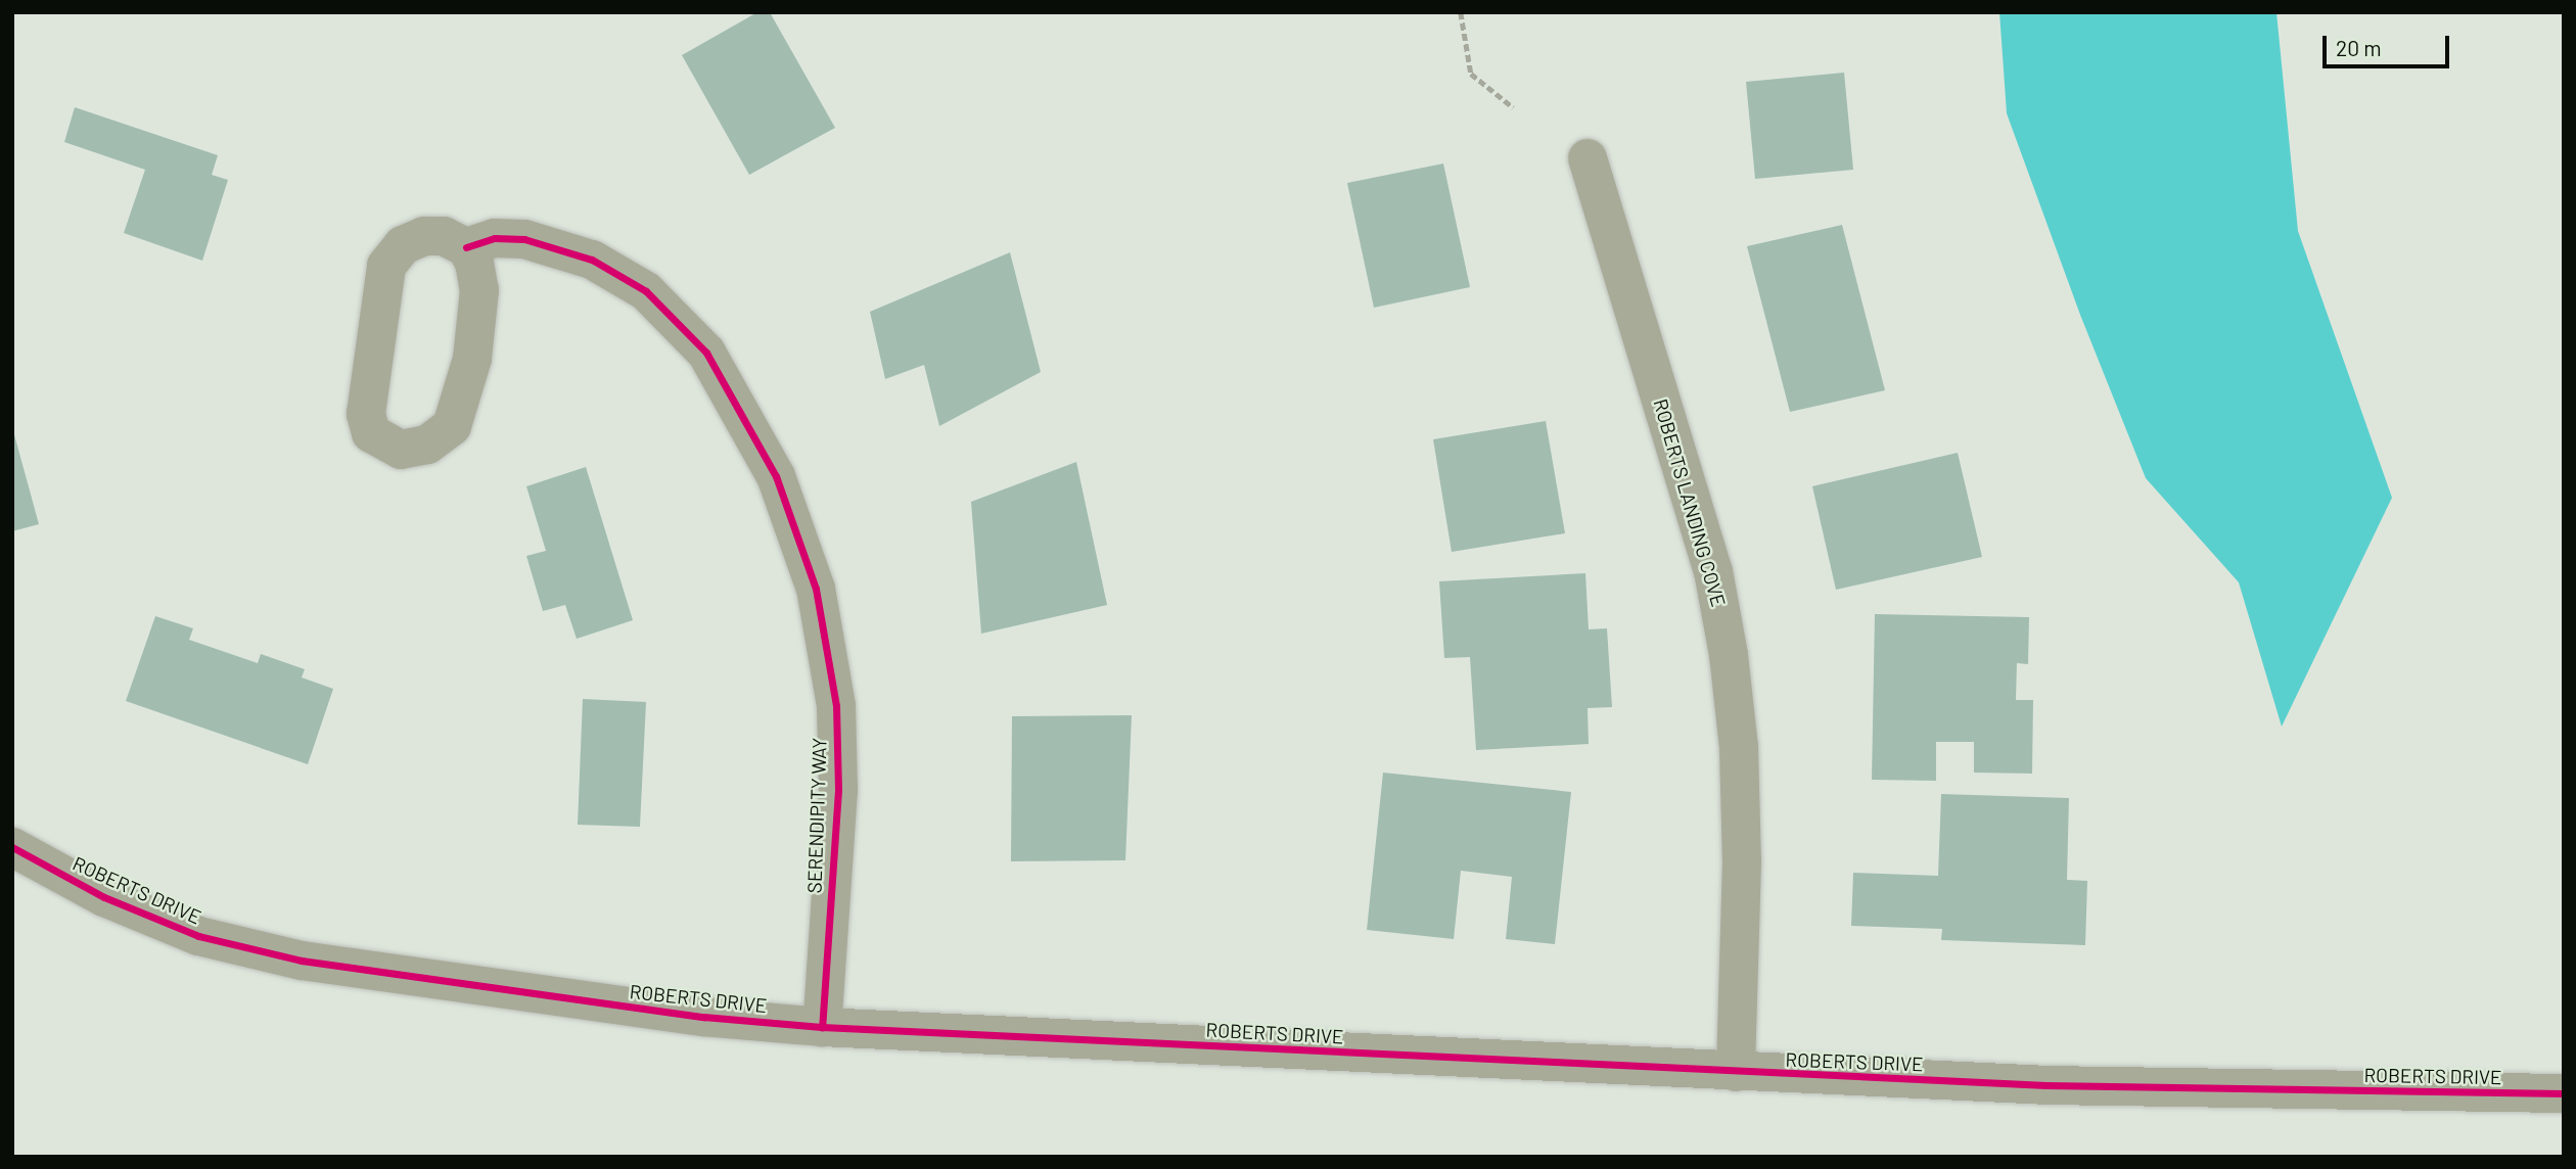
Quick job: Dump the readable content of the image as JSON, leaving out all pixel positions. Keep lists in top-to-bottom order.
{
  "streets": {
    "street": ["ROBERTS LANDING COVE", "SERENDIPITY WAY", "ROBERTS DRIVE"]
  },
  "crossings": [
    ["ROBERTS LANDING COVE", "ROBERTS DRIVE"],
    ["SERENDIPITY WAY", "ROBERTS DRIVE"]
  ],
  "scale_bar": "20 m"
}
